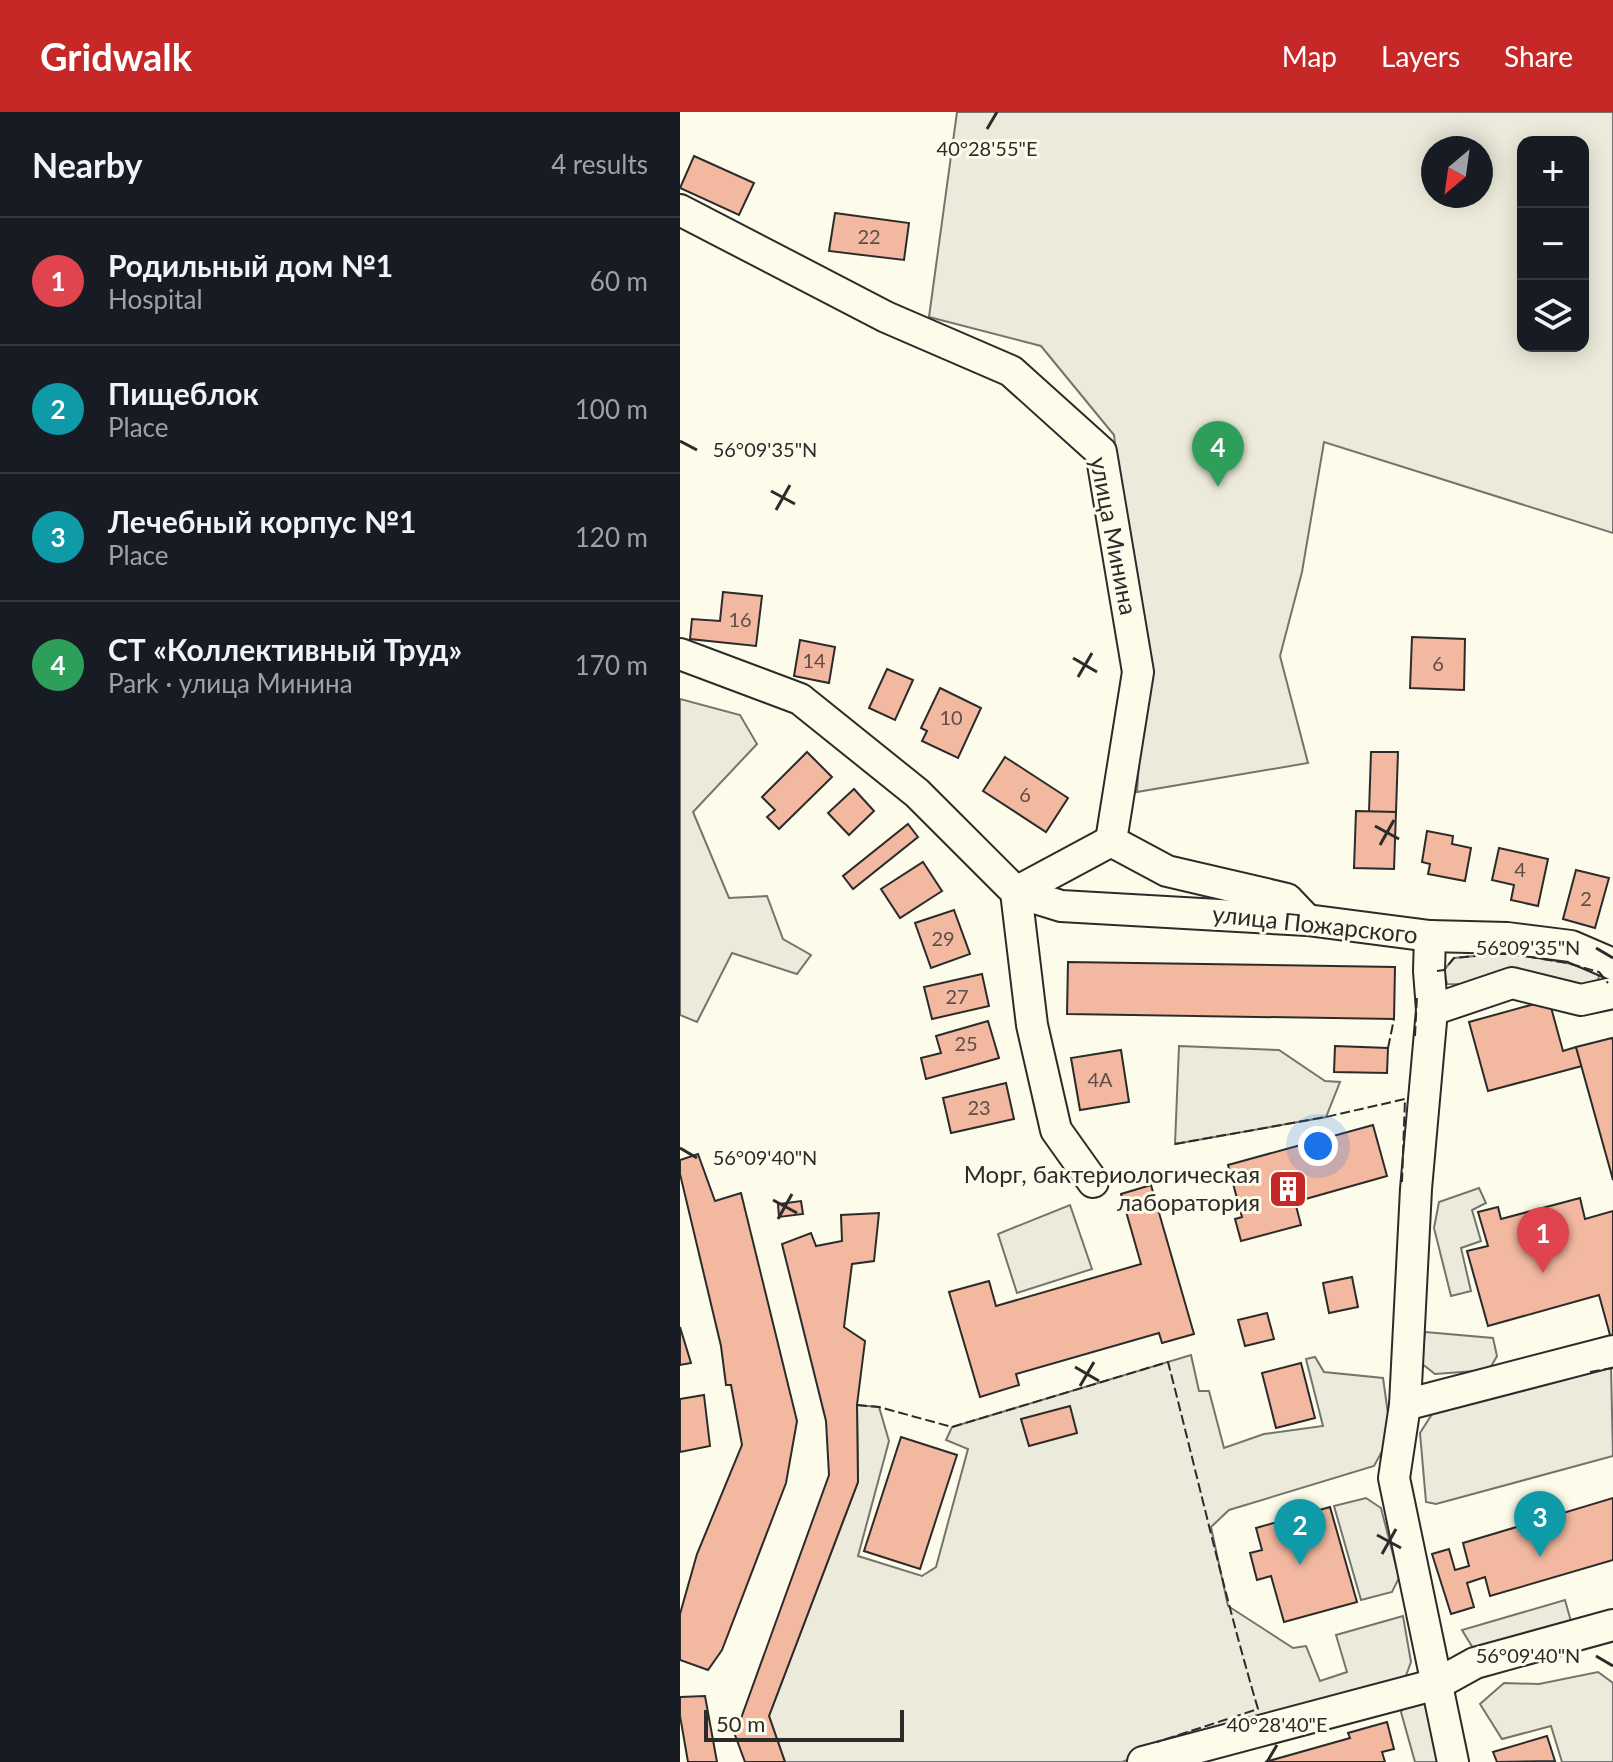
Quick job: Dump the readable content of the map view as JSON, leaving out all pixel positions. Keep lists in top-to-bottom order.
{
  "streets": {
    "street": ["улица Минина", "улица Пожарского"]
  },
  "places": {
    "building": ["Морг, бактериологическая лаборатория"]
  },
  "house_numbers": [
    "22",
    "16",
    "14",
    "6",
    "10",
    "6",
    "4",
    "2",
    "29",
    "27",
    "25",
    "4А",
    "23"
  ],
  "scale_bar": "50 m",
  "north": "bottom left",
  "page": {
    "header": "Gridwalk",
    "nav": ["Map", "Layers", "Share"],
    "heading": ["Nearby", "4 results"],
    "map_buttons": ["+", "−"],
    "list": [
      {
        "mark": "1",
        "name": "Родильный дом №1",
        "note": "Hospital",
        "value": "60 m"
      },
      {
        "mark": "2",
        "name": "Пищеблок",
        "note": "Place",
        "value": "100 m"
      },
      {
        "mark": "3",
        "name": "Лечебный корпус №1",
        "note": "Place",
        "value": "120 m"
      },
      {
        "mark": "4",
        "name": "СТ «Коллективный Труд»",
        "note": "Park · улица Минина",
        "value": "170 m"
      }
    ],
    "pins": [
      "4",
      "1",
      "3",
      "2"
    ],
    "scale": "50 m"
  },
  "coordinates": [
    "40°28'55\"E",
    "56°09'35\"N",
    "56°09'40\"N",
    "40°28'40\"E"
  ]
}
